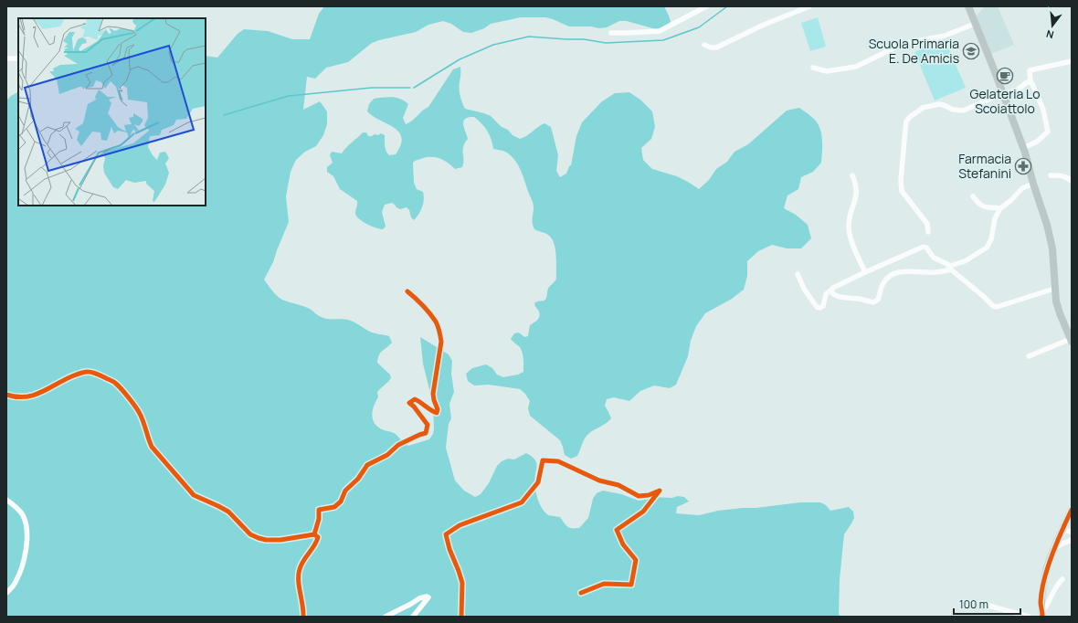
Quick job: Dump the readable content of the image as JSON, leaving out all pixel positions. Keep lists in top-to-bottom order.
{
  "places": {
    "school or university": ["Scuola Primaria E. De Amicis"],
    "cafe": ["Gelateria Lo Scoiattolo"],
    "pharmacy": ["Farmacia Stefanini"]
  },
  "scale_bar": "100 m",
  "north": "bottom"
}
